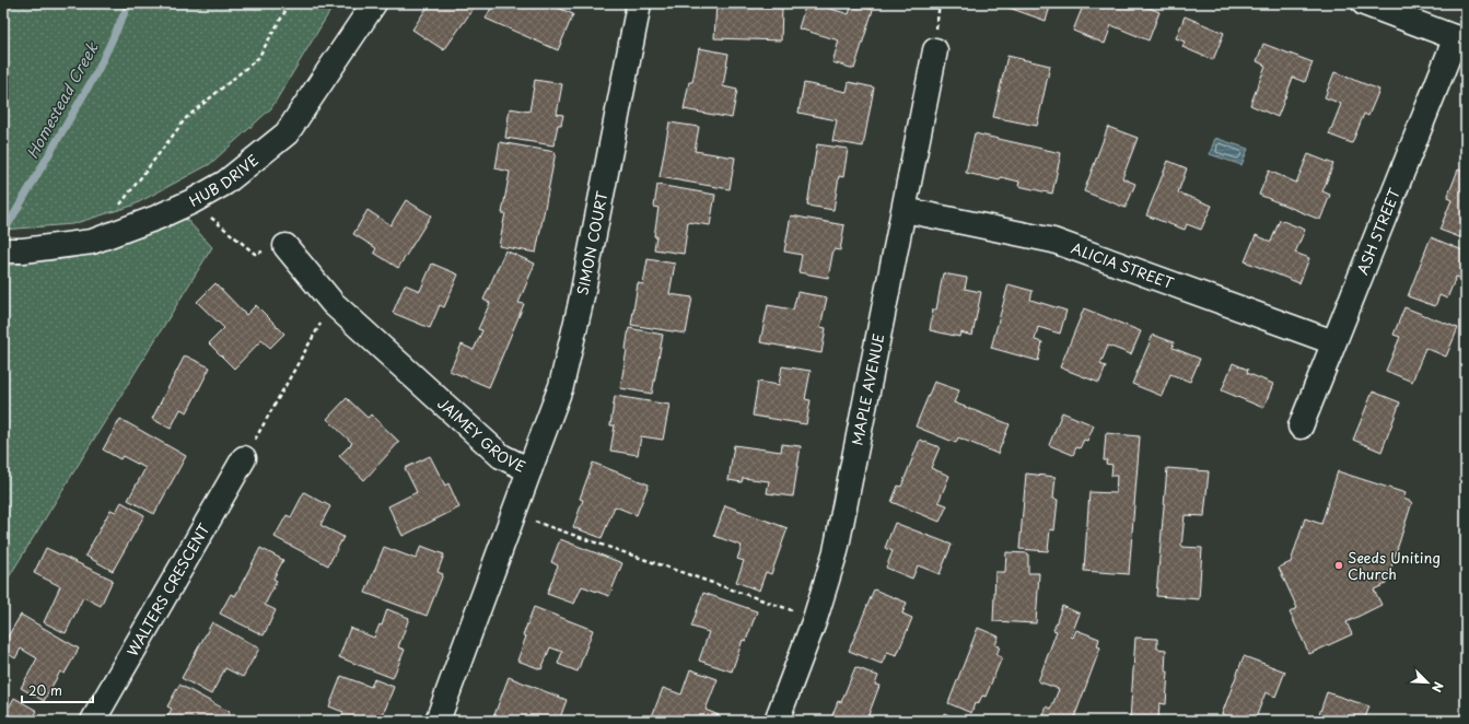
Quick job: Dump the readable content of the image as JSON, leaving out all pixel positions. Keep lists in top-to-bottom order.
{
  "streets": {
    "street": [
      "HUB DRIVE",
      "ASH STREET",
      "SIMON COURT",
      "ALICIA STREET",
      "MAPLE AVENUE",
      "JAIMEY GROVE",
      "WALTERS CRESCENT"
    ]
  },
  "crossings": [
    ["ASH STREET", "ALICIA STREET"],
    ["SIMON COURT", "JAIMEY GROVE"],
    ["ALICIA STREET", "MAPLE AVENUE"]
  ],
  "water": ["Homestead Creek"],
  "places": ["Seeds Uniting Church"],
  "scale_bar": "20 m",
  "north": "bottom right"
}
